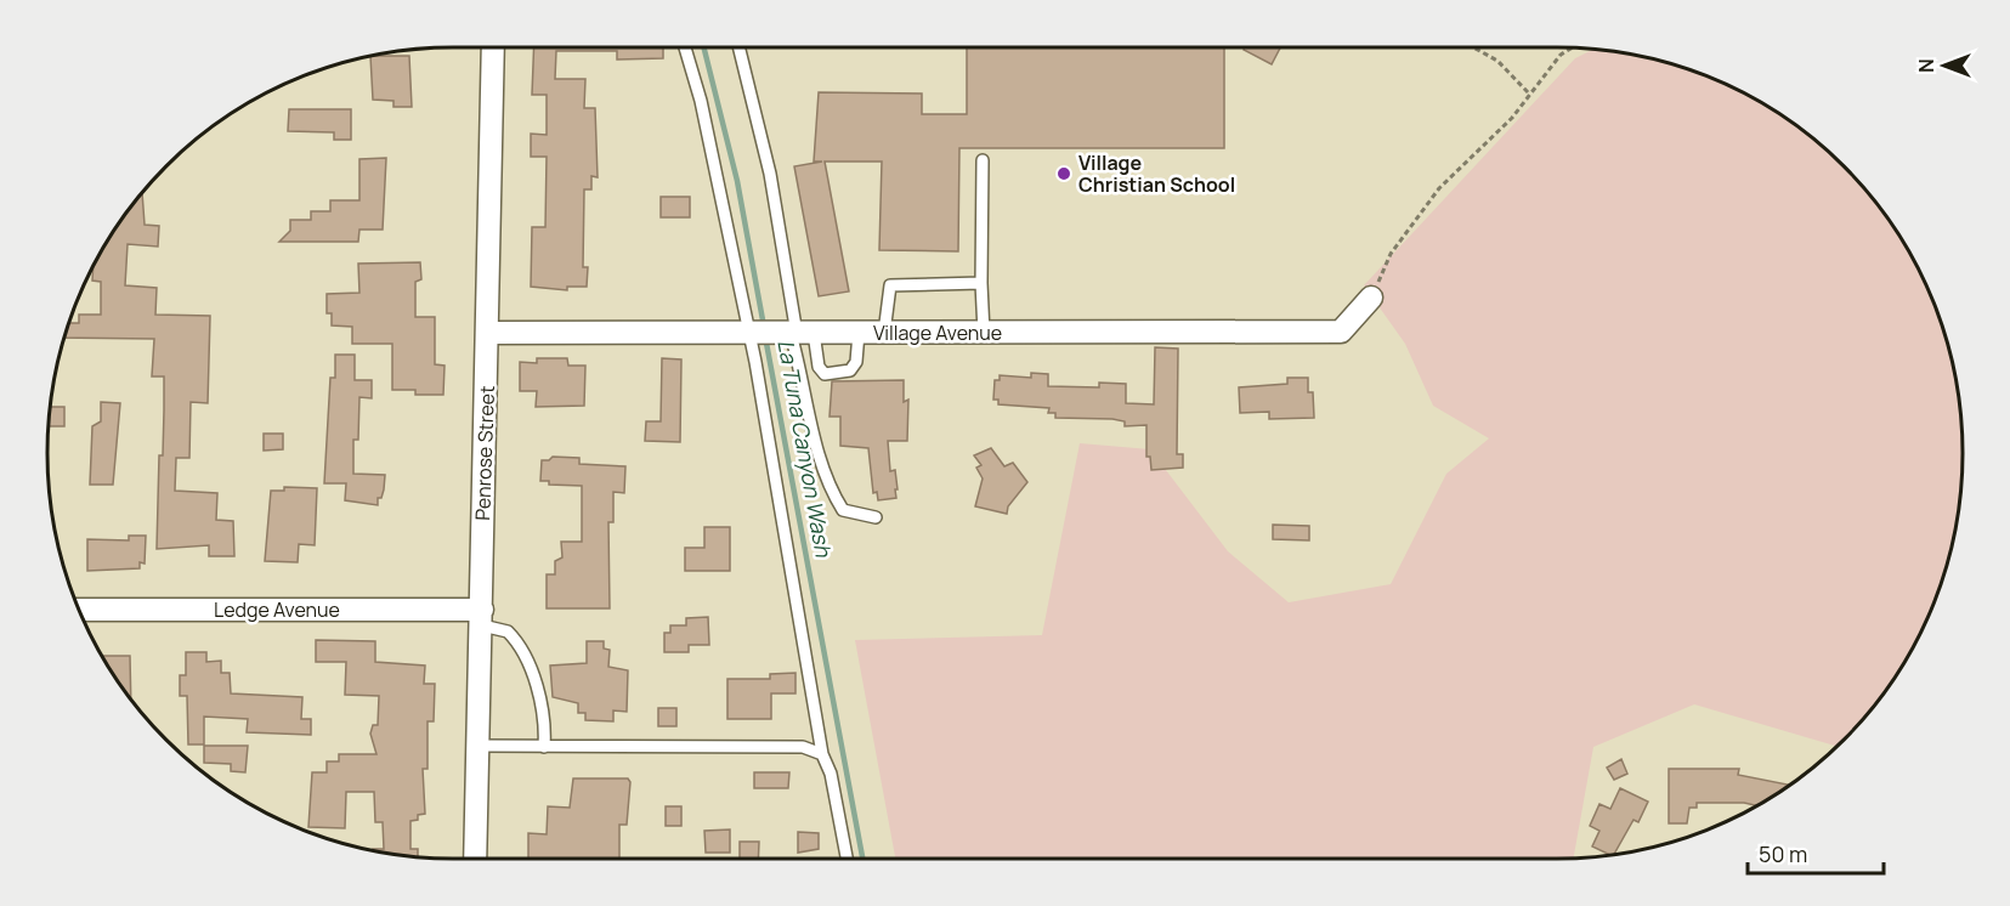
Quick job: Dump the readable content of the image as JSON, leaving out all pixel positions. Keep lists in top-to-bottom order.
{
  "streets": {
    "street": ["Village Avenue", "Penrose Street", "Ledge Avenue"]
  },
  "crossings": [
    ["Village Avenue", "Penrose Street"],
    ["Penrose Street", "Ledge Avenue"]
  ],
  "water": ["La Tuna Canyon Wash"],
  "places": ["Village Christian School"],
  "scale_bar": "50 m",
  "north": "left"
}
